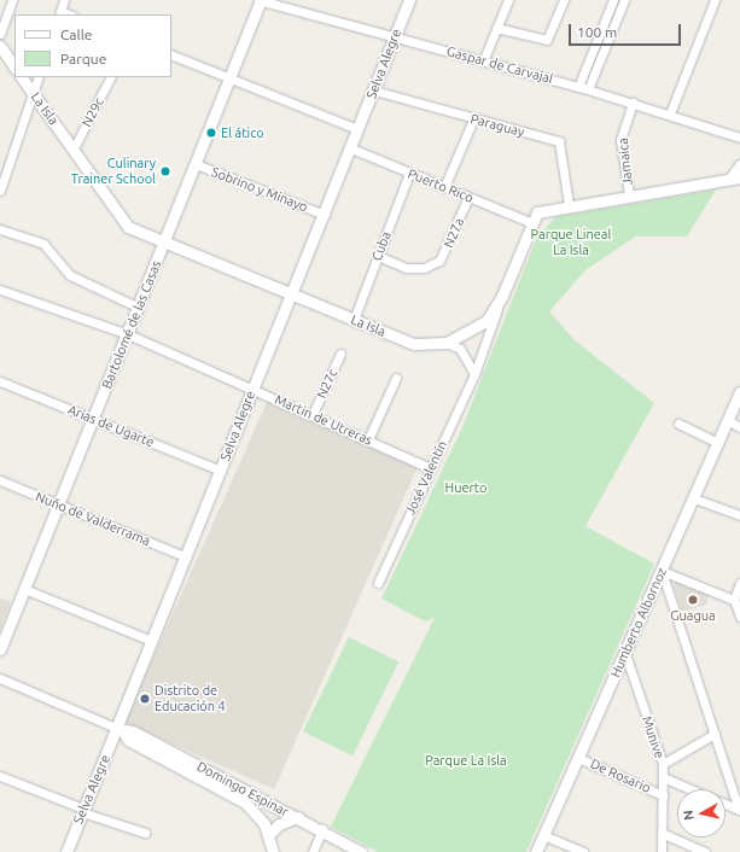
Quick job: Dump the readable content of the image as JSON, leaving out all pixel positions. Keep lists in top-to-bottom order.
{
  "streets": {
    "street": [
      "Selva Alegre",
      "Gaspar de Carvajal",
      "La Isla",
      "N29c",
      "Paraguay",
      "Jamaica",
      "Puerto Rico",
      "Sobrino y Minayo",
      "N27a",
      "Cuba",
      "Bartolomé de las Casas",
      "N27c",
      "Martin de Utreras",
      "Arias de Ugarte",
      "José Valentín",
      "Nuño de Valderrama",
      "Humberto Albornoz",
      "Munive",
      "De Rosario",
      "Domingo Espinar"
    ]
  },
  "crossings": [
    ["Selva Alegre", "Gaspar de Carvajal"],
    ["Selva Alegre", "La Isla"],
    ["Selva Alegre", "Paraguay"],
    ["Selva Alegre", "Puerto Rico"],
    ["Selva Alegre", "Sobrino y Minayo"],
    ["Selva Alegre", "Martin de Utreras"],
    ["Selva Alegre", "Arias de Ugarte"],
    ["Selva Alegre", "Nuño de Valderrama"],
    ["Selva Alegre", "Domingo Espinar"],
    ["Gaspar de Carvajal", "Jamaica"],
    ["Gaspar de Carvajal", "Bartolomé de las Casas"],
    ["La Isla", "N29c"],
    ["La Isla", "Puerto Rico"],
    ["La Isla", "Cuba"],
    ["La Isla", "Bartolomé de las Casas"],
    ["La Isla", "José Valentín"],
    ["Puerto Rico", "N27a"],
    ["Puerto Rico", "Cuba"],
    ["Sobrino y Minayo", "Bartolomé de las Casas"],
    ["N27a", "Cuba"],
    ["Bartolomé de las Casas", "Martin de Utreras"],
    ["Bartolomé de las Casas", "Arias de Ugarte"],
    ["Bartolomé de las Casas", "Nuño de Valderrama"],
    ["N27c", "Martin de Utreras"],
    ["Martin de Utreras", "José Valentín"],
    ["Humberto Albornoz", "Munive"],
    ["Humberto Albornoz", "De Rosario"],
    ["Munive", "De Rosario"]
  ],
  "parks": ["Parque Lineal La Isla", "Huerto", "Parque La Isla"],
  "places": [
    "El ático",
    "Culinary Trainer School",
    "Guagua",
    "Distrito de Educación 4"
  ],
  "legend": ["Calle", "Parque"],
  "scale_bar": "100 m",
  "north": "left"
}
